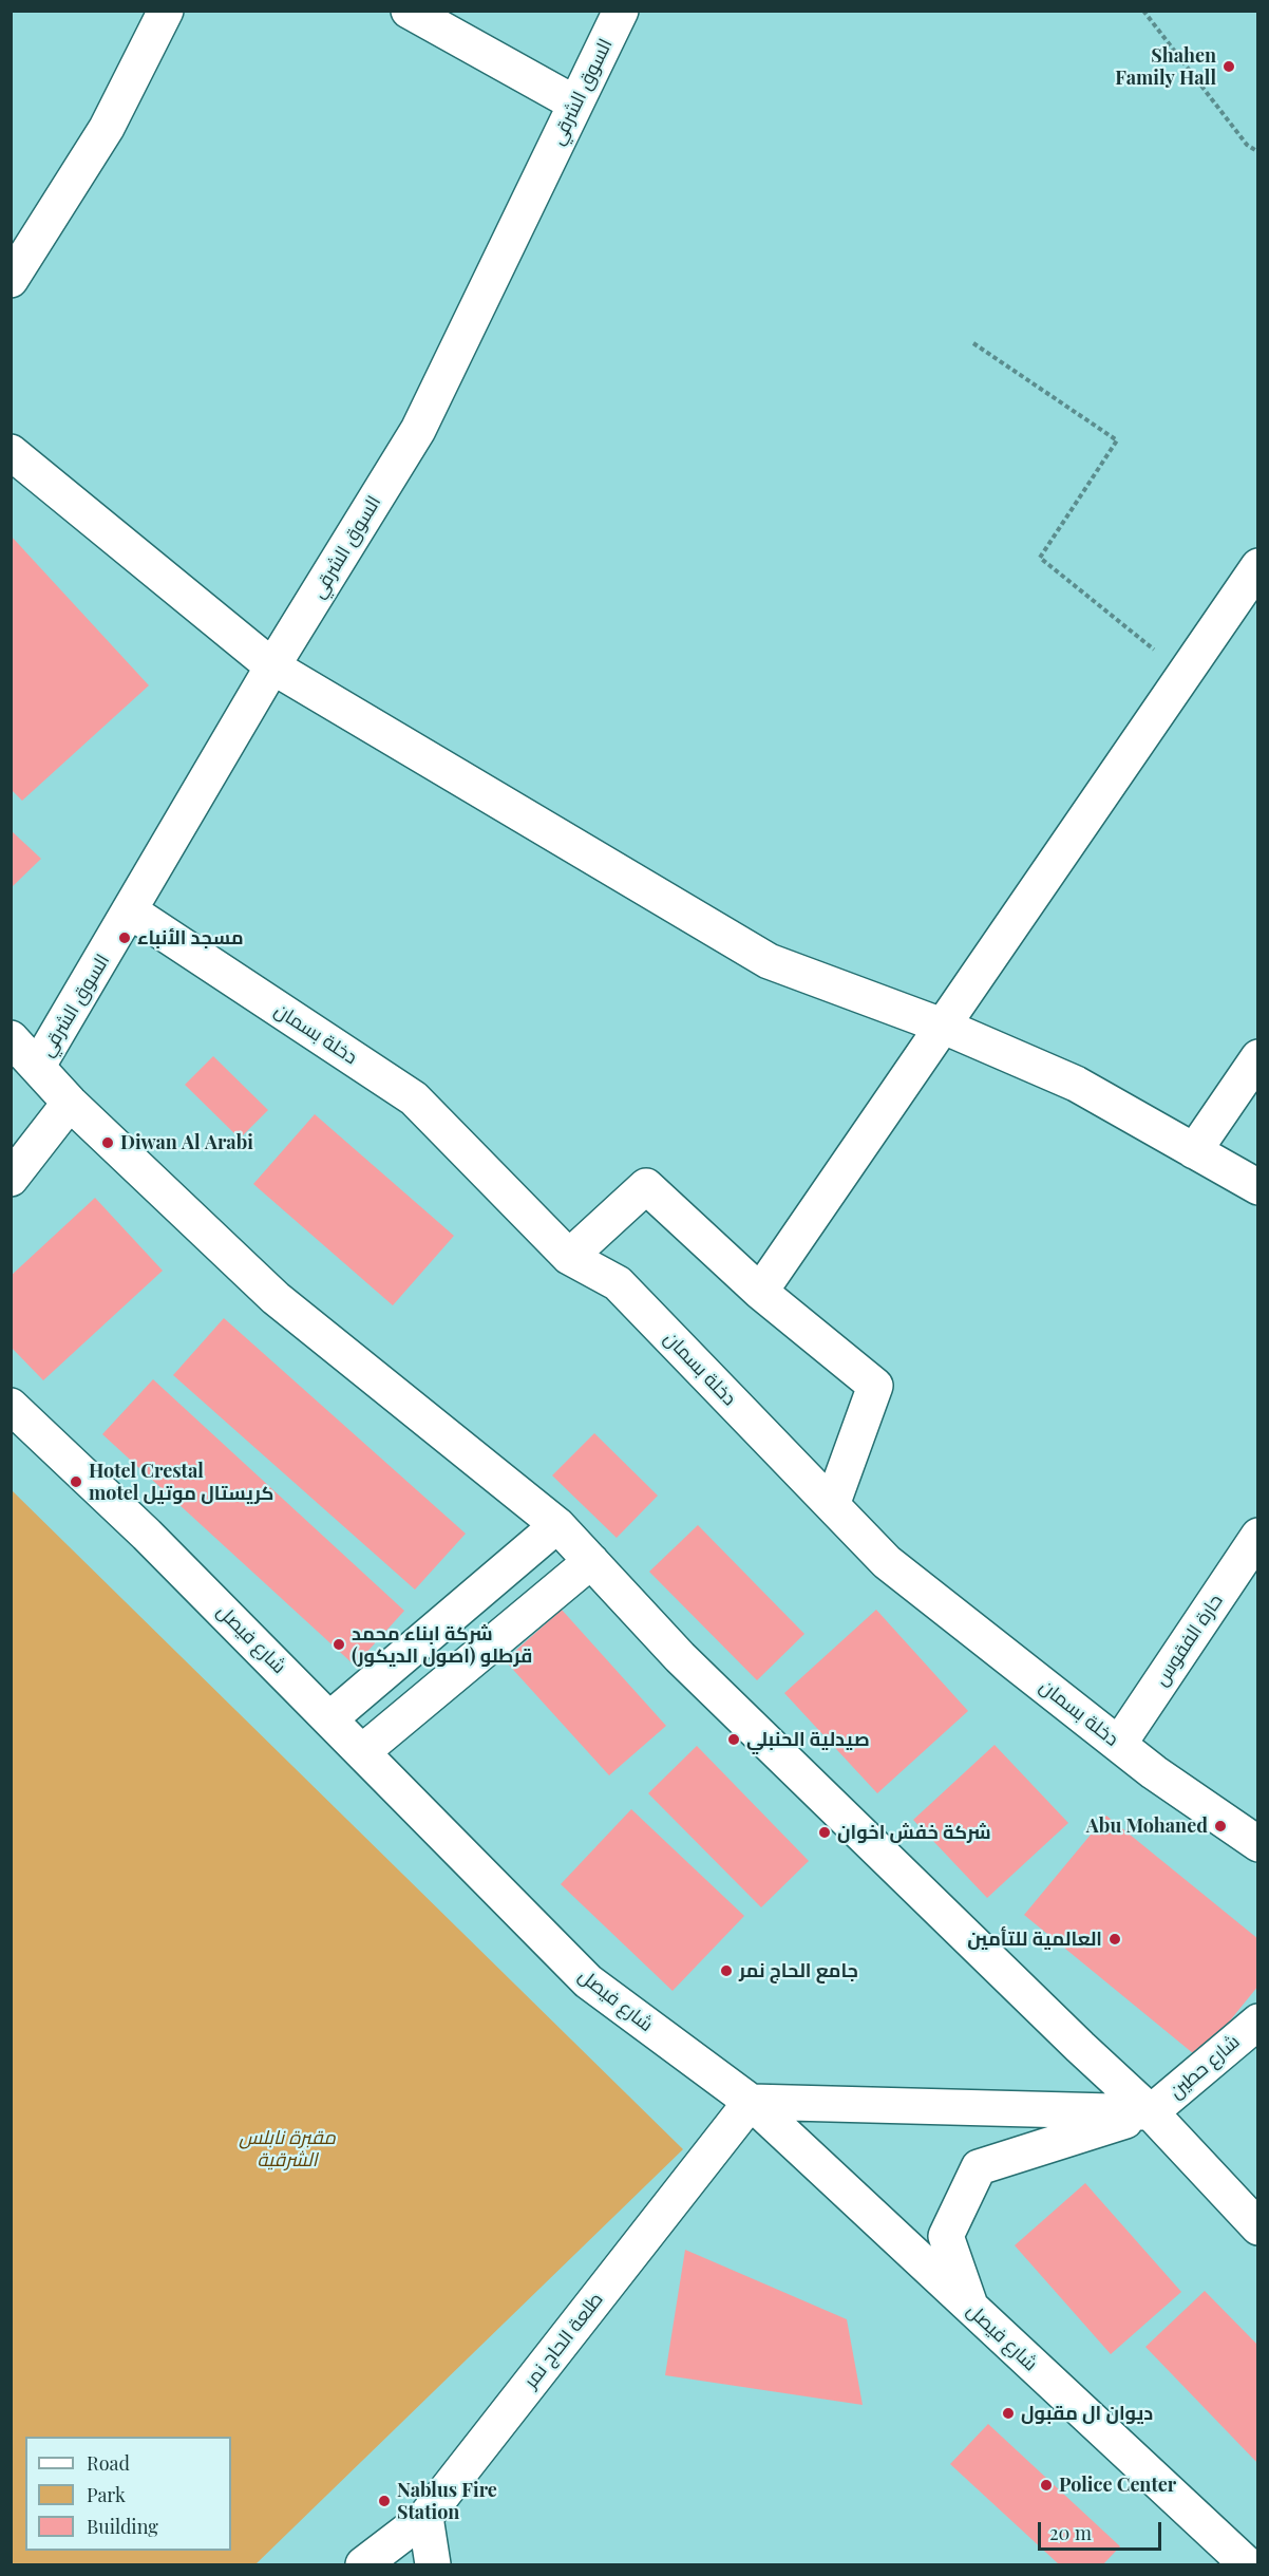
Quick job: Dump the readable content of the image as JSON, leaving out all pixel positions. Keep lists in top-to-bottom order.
{
  "streets": {
    "street": [
      "السوق الشرقي",
      "دخلة بسمان",
      "شارع فيصل",
      "حارة الفقوس",
      "شارع حطين",
      "طلعة الحاج نمر"
    ]
  },
  "crossings": [
    ["السوق الشرقي", "دخلة بسمان"],
    ["دخلة بسمان", "حارة الفقوس"],
    ["شارع فيصل", "طلعة الحاج نمر"]
  ],
  "parks": ["مقبرة نابلس الشرقية"],
  "places": [
    "Shahen Family Hall",
    "مسجد الأنباء",
    "Diwan Al Arabi",
    "Hotel Crestal motel كريستال موتيل",
    "شركة ابناء محمد قرطلو (اصول الديكور)",
    "صيدلية الحنبلي",
    "Abu Mohaned",
    "شركة خفش اخوان",
    "العالمية للتأمين",
    "جامع الحاج نمر",
    "ديوان ال مقبول",
    "Police Center",
    "Nablus Fire Station"
  ],
  "legend": ["Road", "Park", "Building"],
  "scale_bar": "20 m"
}
